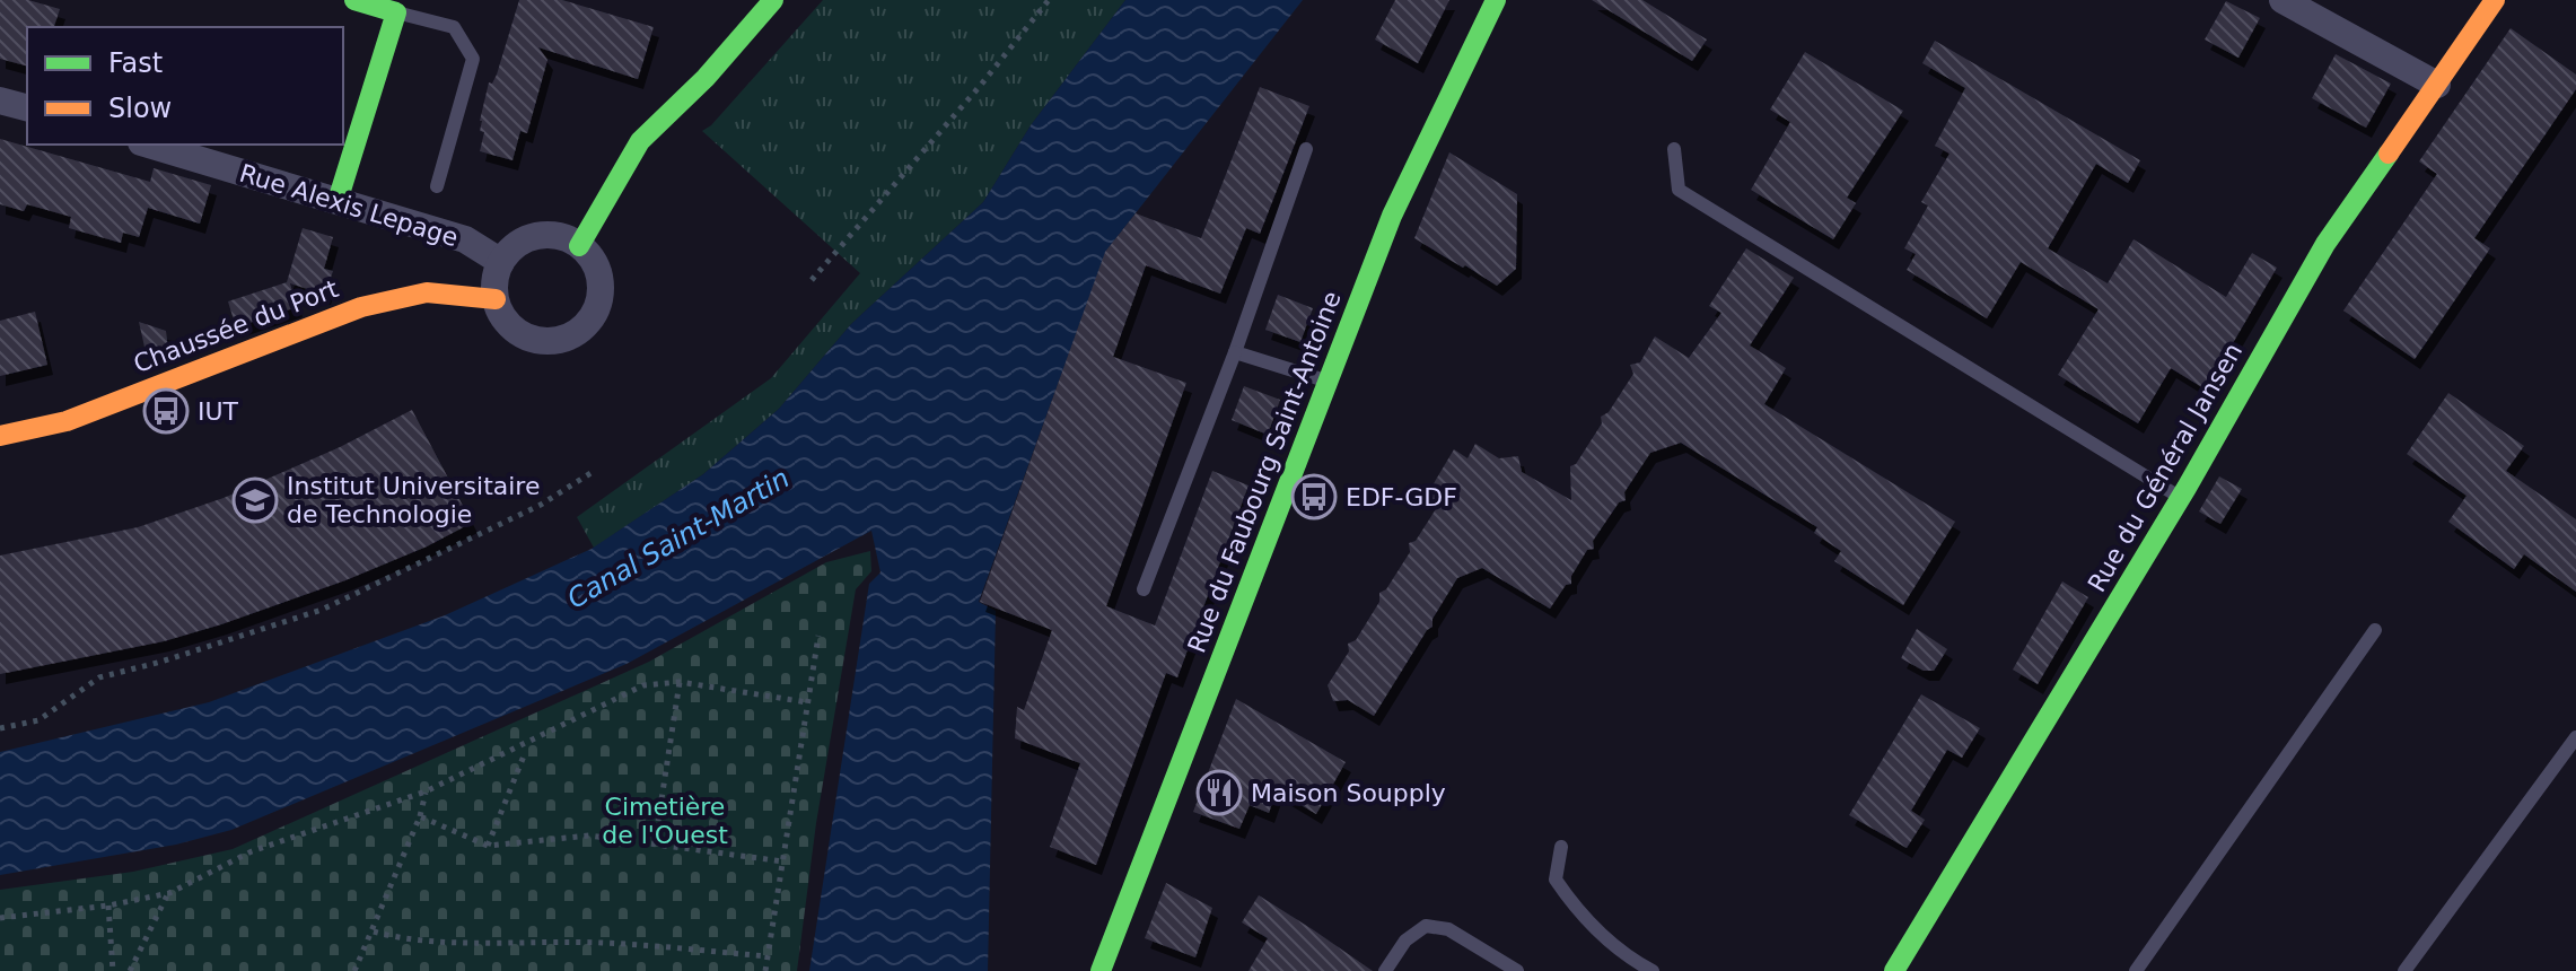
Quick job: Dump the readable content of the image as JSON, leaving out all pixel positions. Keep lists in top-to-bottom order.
{
  "streets": {
    "street": [
      "Rue Alexis Lepage",
      "Chaussée du Port",
      "Rue du Général Jansen",
      "Rue du Faubourg Saint-Antoine"
    ]
  },
  "crossings": [
    ["Rue Alexis Lepage", "Chaussée du Port"]
  ],
  "water": ["Canal Saint-Martin"],
  "parks": ["Cimetière de l'Ouest"],
  "places": {
    "bus stop": ["IUT", "EDF-GDF"],
    "school or university": ["Institut Universitaire de Technologie"],
    "restaurant": ["Maison Soupply"]
  },
  "legend": ["Fast", "Slow"]
}
